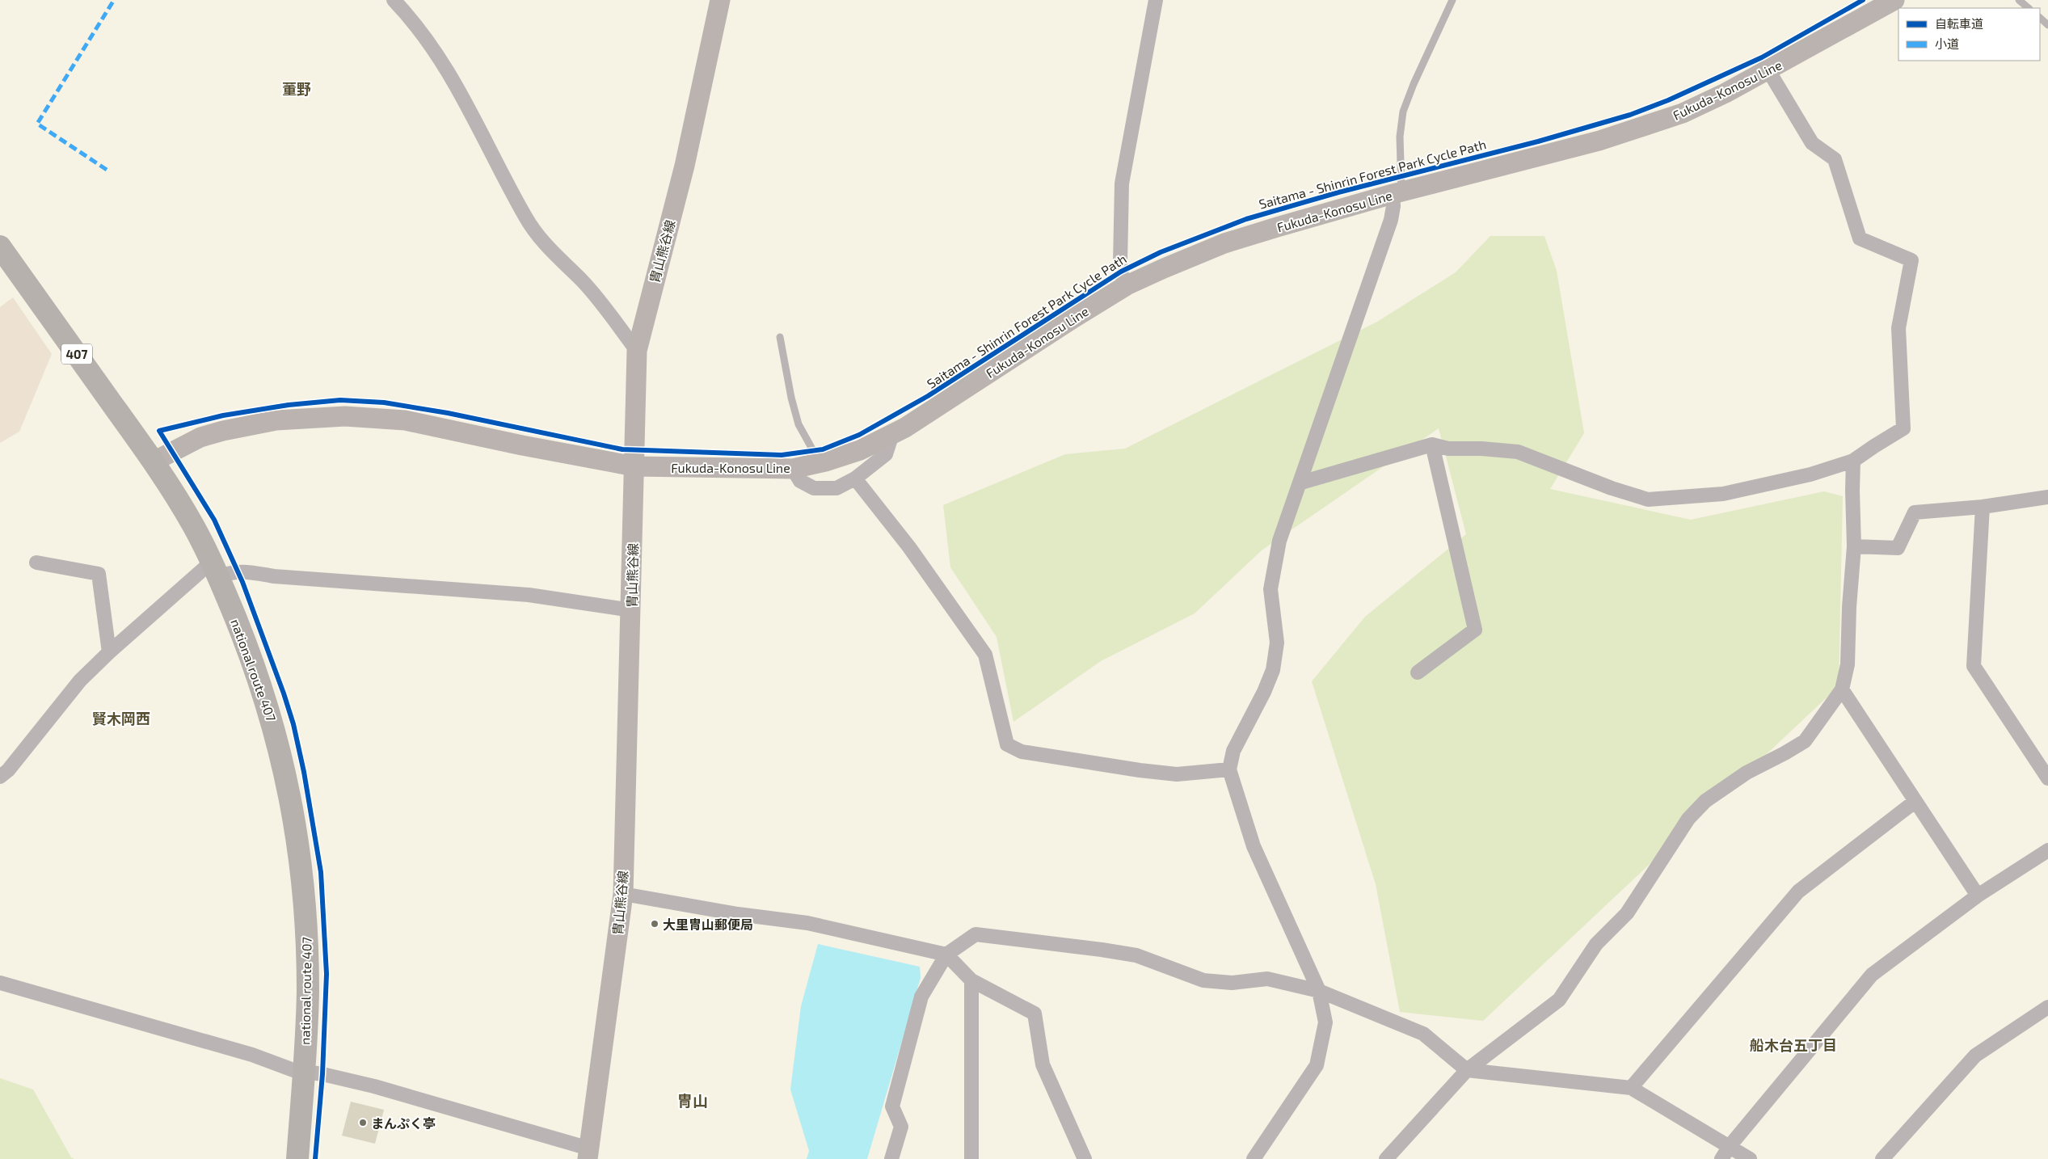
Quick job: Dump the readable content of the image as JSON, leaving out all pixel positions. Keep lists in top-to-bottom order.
{
  "streets": {
    "highway": ["407", "national route 407"],
    "main road": ["Fukuda-Konosu Line", "胄山熊谷線"],
    "cycle path": ["Saitama - Shinrin Forest Park Cycle Path"]
  },
  "crossings": [
    ["Fukuda-Konosu Line", "胄山熊谷線"],
    ["Fukuda-Konosu Line", "national route 407"]
  ],
  "districts": [
    "董野",
    "賢木岡西",
    "船木台五丁目",
    "冑山"
  ],
  "places": ["大里冑山郵便局", "まんぷく亭"],
  "legend": ["自転車道", "小道"]
}
